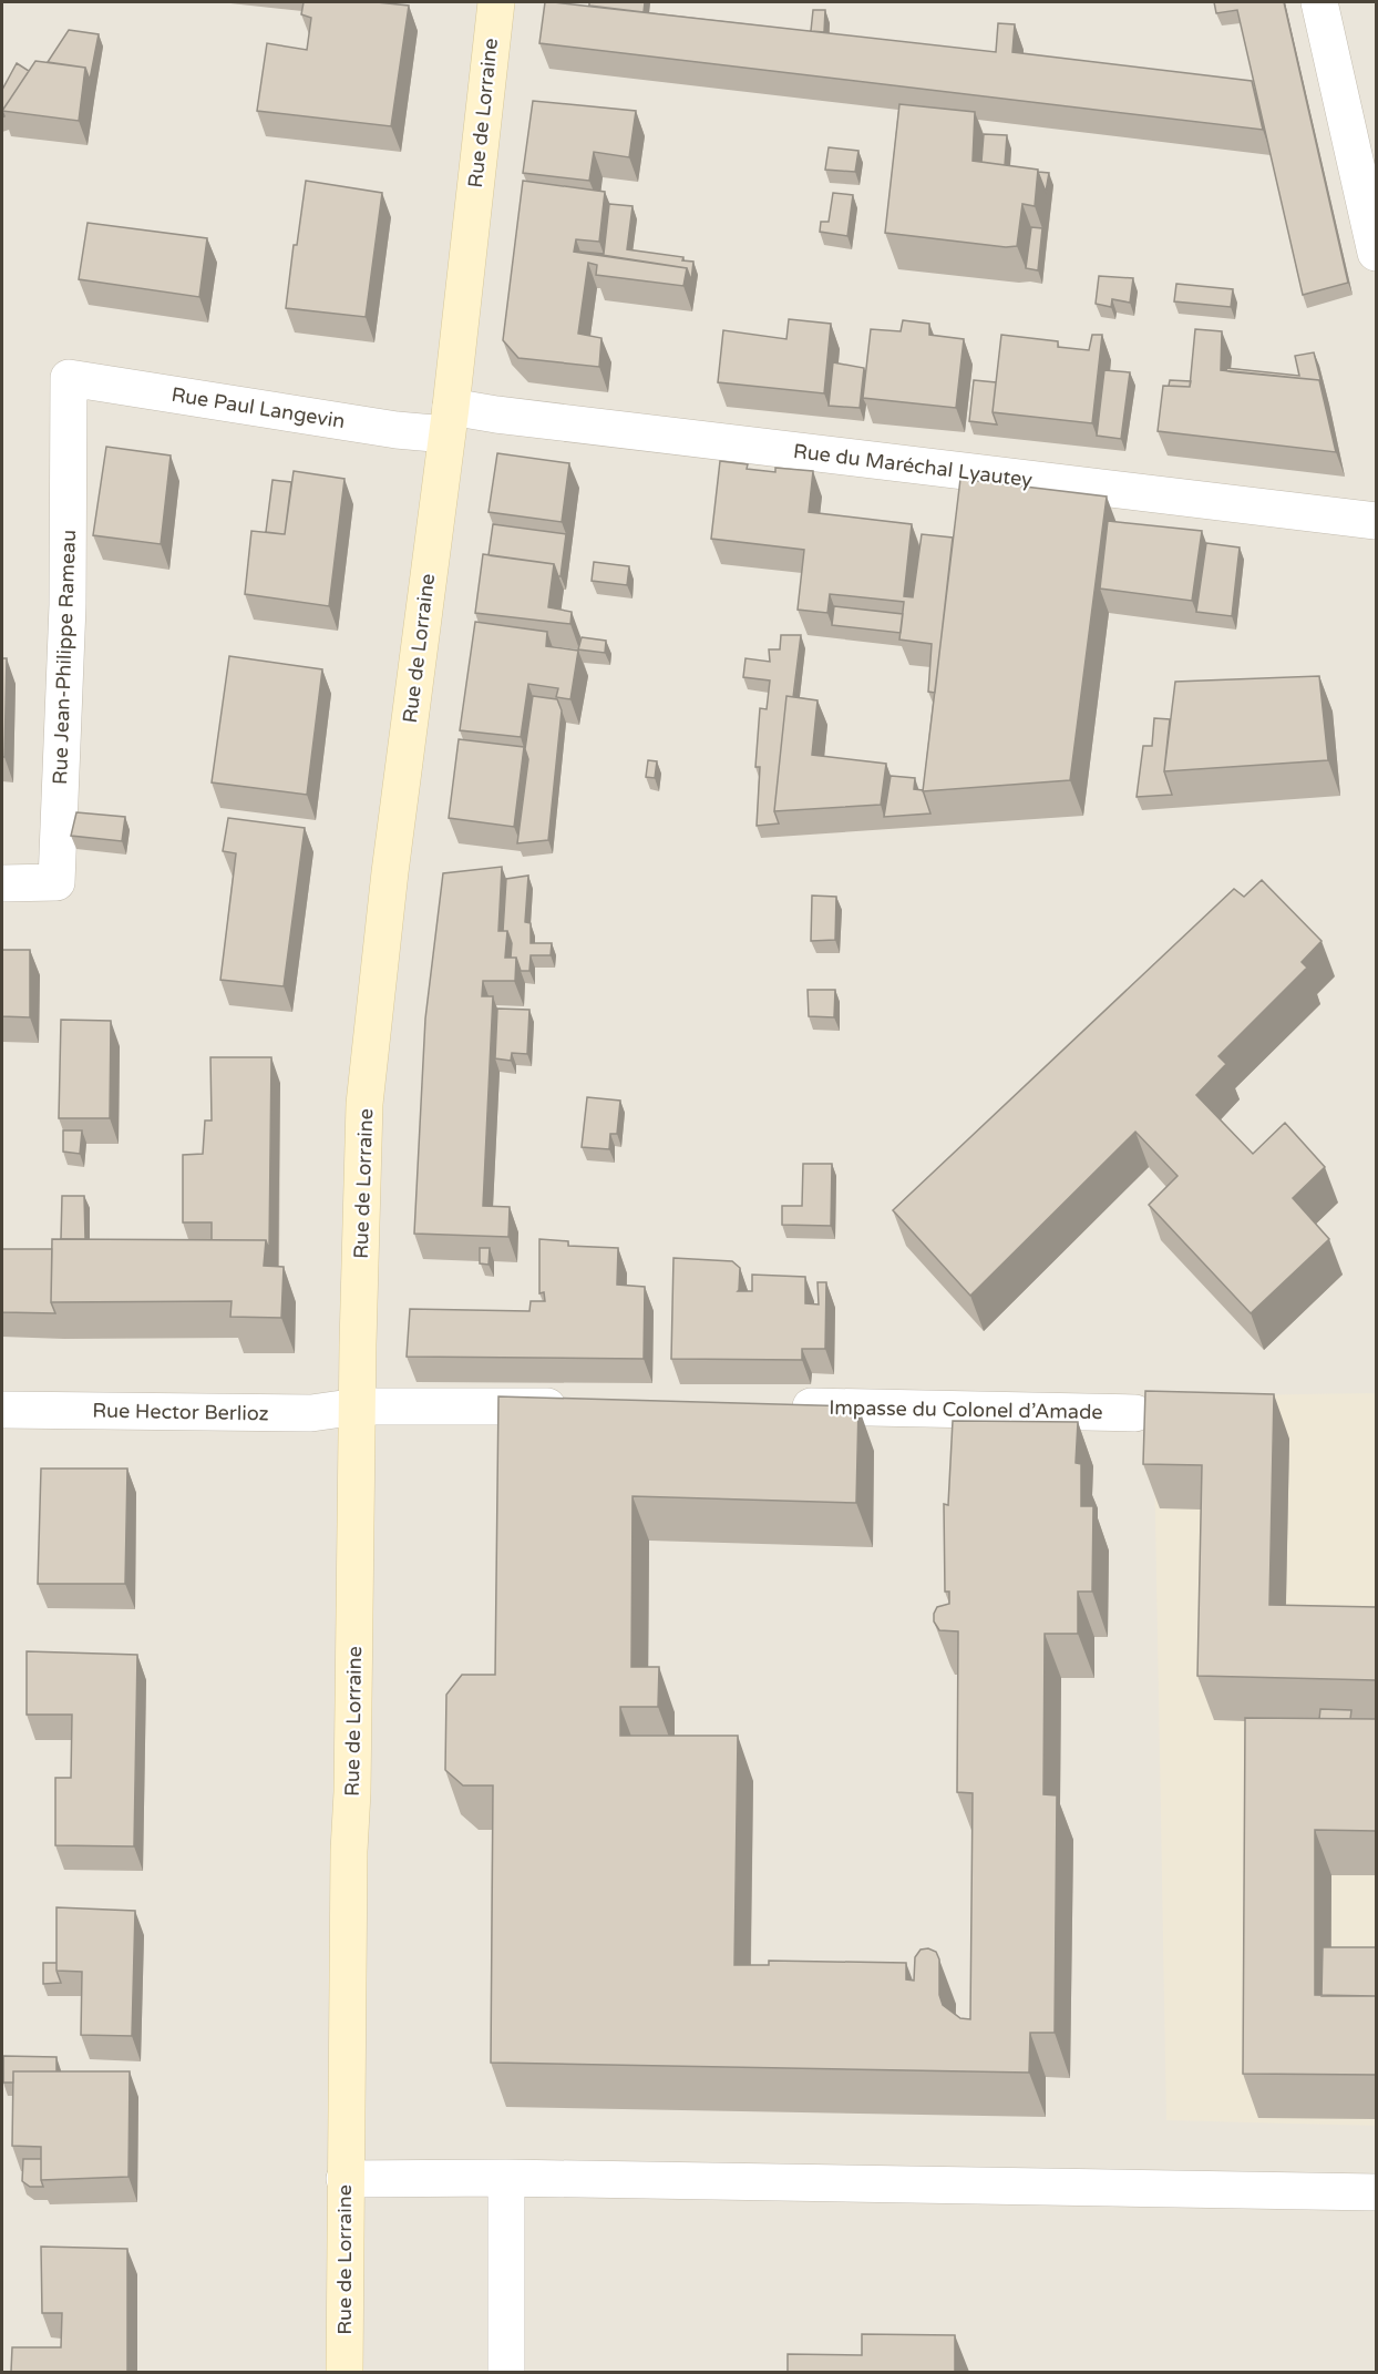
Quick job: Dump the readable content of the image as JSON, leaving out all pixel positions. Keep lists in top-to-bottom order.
{
  "streets": {
    "main road": ["Rue de Lorraine"],
    "street": [
      "Rue Paul Langevin",
      "Rue du Maréchal Lyautey",
      "Rue Jean-Philippe Rameau",
      "Impasse du Colonel d’Amade",
      "Rue Hector Berlioz"
    ]
  },
  "crossings": [
    ["Rue de Lorraine", "Rue Paul Langevin"],
    ["Rue de Lorraine", "Rue du Maréchal Lyautey"],
    ["Rue de Lorraine", "Rue Hector Berlioz"],
    ["Rue Paul Langevin", "Rue du Maréchal Lyautey"],
    ["Rue Paul Langevin", "Rue Jean-Philippe Rameau"]
  ]
}
